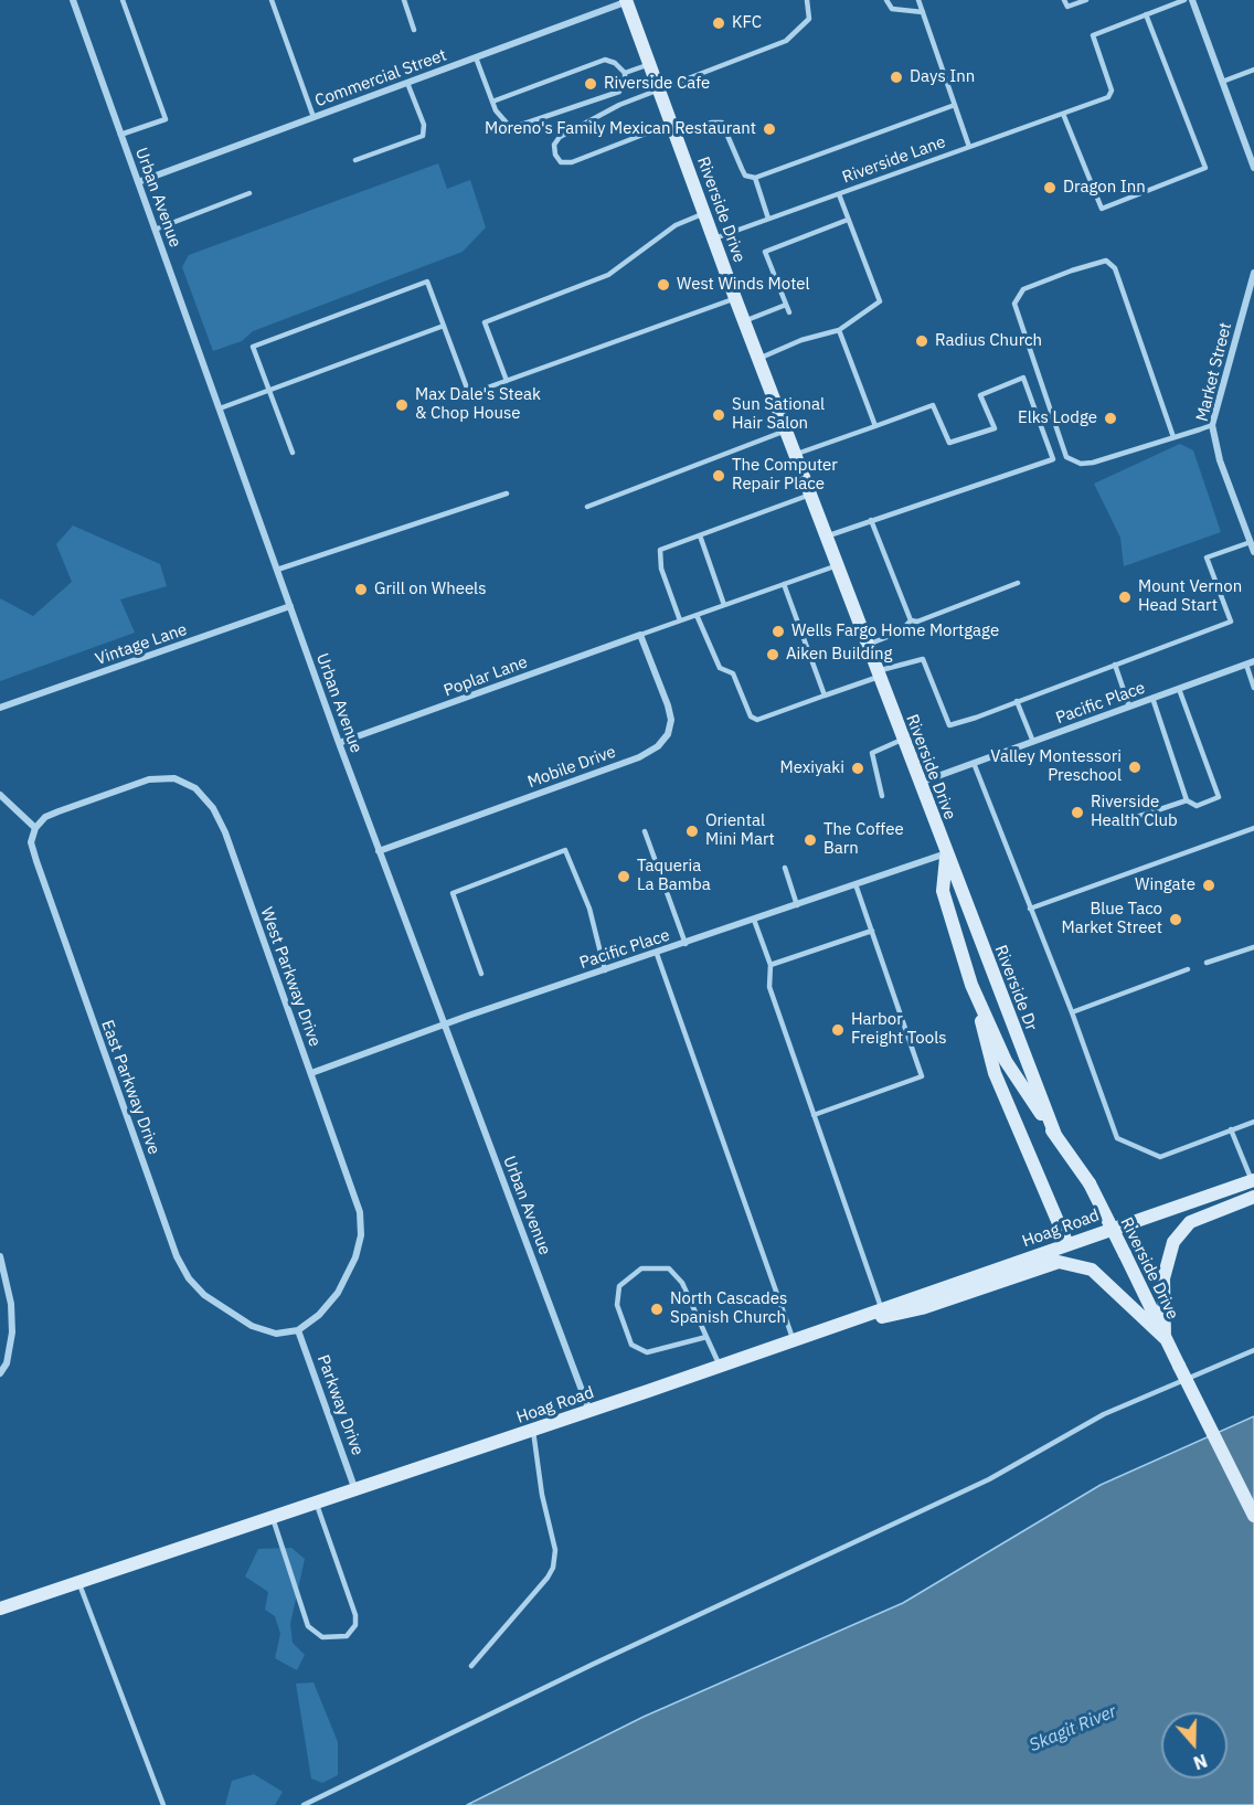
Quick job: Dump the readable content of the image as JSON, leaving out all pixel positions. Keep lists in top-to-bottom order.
{
  "streets": {
    "main road": ["Riverside Drive", "Riverside Dr", "Hoag Road"],
    "street": [
      "Commercial Street",
      "Urban Avenue",
      "Market Street",
      "Vintage Lane",
      "Poplar Lane",
      "Pacific Place",
      "Mobile Drive",
      "West Parkway Drive",
      "East Parkway Drive",
      "Parkway Drive"
    ],
    "lane": ["Riverside Lane"]
  },
  "crossings": [
    ["Commercial Street", "Urban Avenue"],
    ["Commercial Street", "Riverside Drive"],
    ["Riverside Lane", "Riverside Drive"],
    ["Urban Avenue", "Vintage Lane"],
    ["Urban Avenue", "Poplar Lane"],
    ["Urban Avenue", "Pacific Place"],
    ["Urban Avenue", "Mobile Drive"],
    ["Urban Avenue", "Hoag Road"],
    ["Riverside Drive", "Pacific Place"],
    ["Riverside Drive", "Riverside Dr"],
    ["Poplar Lane", "Mobile Drive"],
    ["Pacific Place", "West Parkway Drive"],
    ["Pacific Place", "Riverside Dr"],
    ["West Parkway Drive", "East Parkway Drive"],
    ["West Parkway Drive", "Parkway Drive"],
    ["East Parkway Drive", "Parkway Drive"],
    ["Hoag Road", "Parkway Drive"]
  ],
  "water": ["Skagit River"],
  "places": [
    "KFC",
    "Days Inn",
    "Riverside Cafe",
    "Moreno's Family Mexican Restaurant",
    "Dragon Inn",
    "West Winds Motel",
    "Radius Church",
    "Max Dale's Steak & Chop House",
    "Sun Sational Hair Salon",
    "Elks Lodge",
    "The Computer Repair Place",
    "Grill on Wheels",
    "Mount Vernon Head Start",
    "Wells Fargo Home Mortgage",
    "Aiken Building",
    "Valley Montessori Preschool",
    "Mexiyaki",
    "Riverside Health Club",
    "Oriental Mini Mart",
    "The Coffee Barn",
    "Taqueria La Bamba",
    "Wingate",
    "Blue Taco Market Street",
    "Harbor Freight Tools",
    "North Cascades Spanish Church"
  ],
  "north": "bottom"
}
